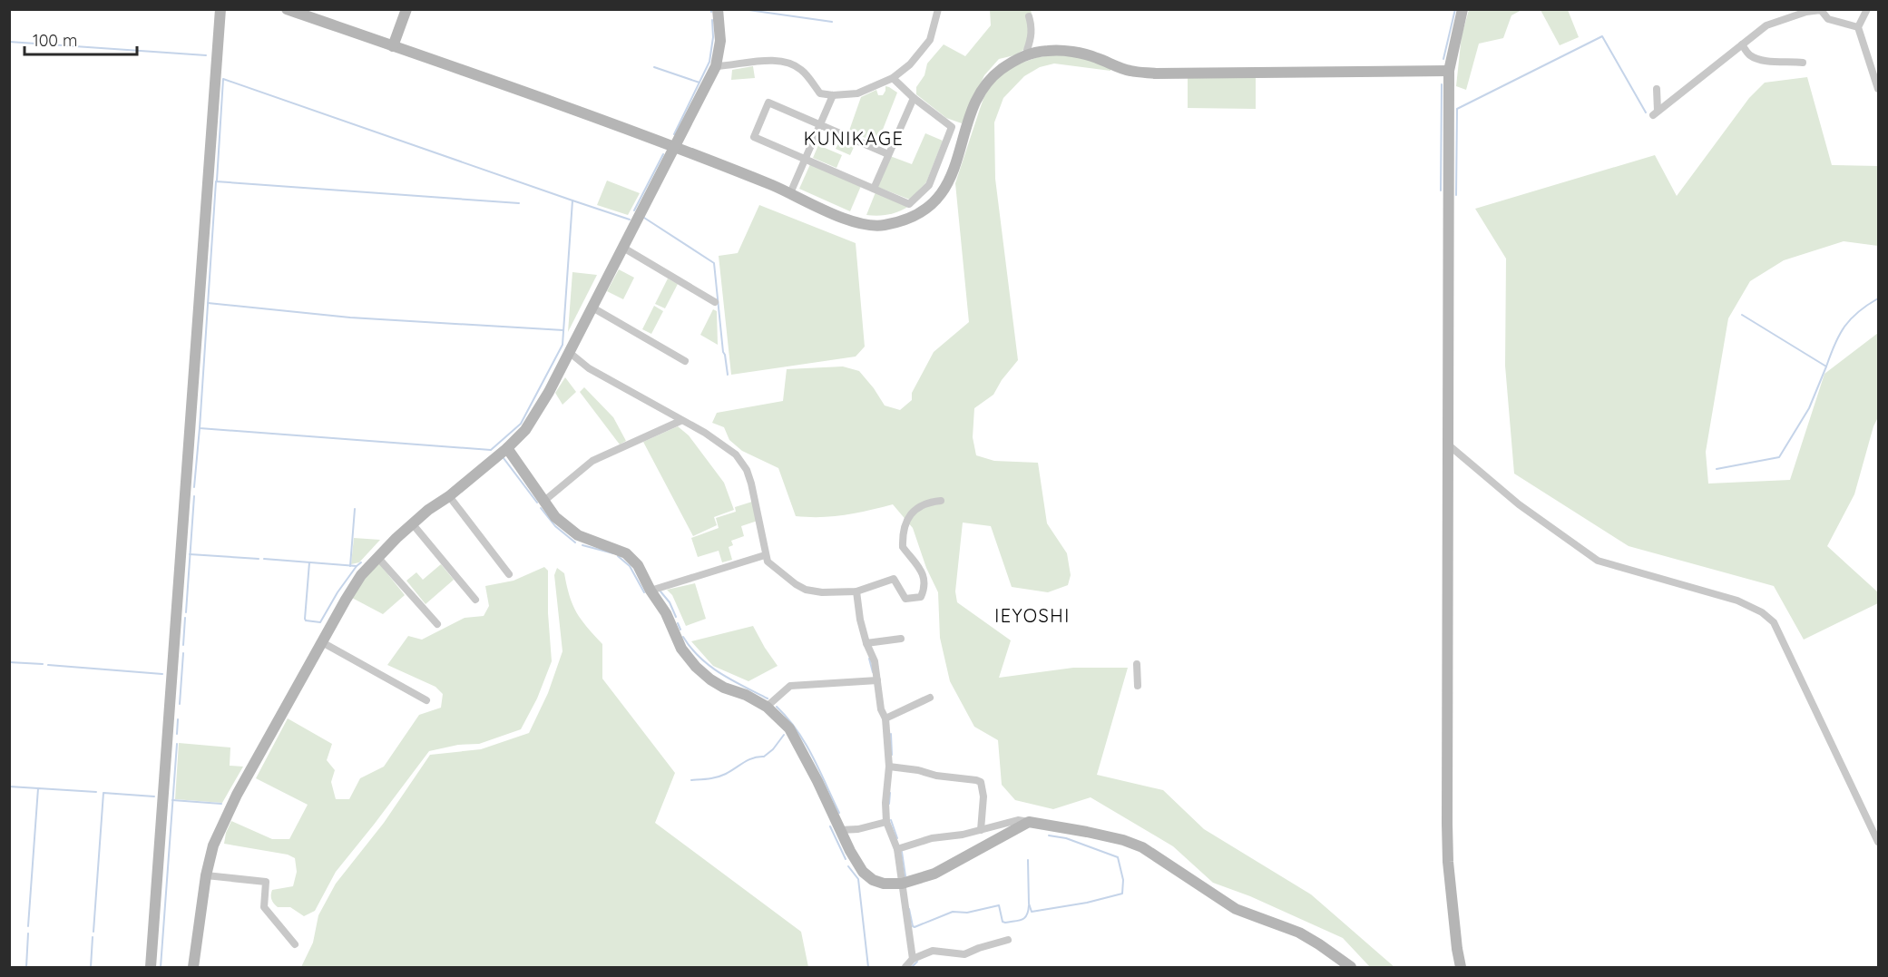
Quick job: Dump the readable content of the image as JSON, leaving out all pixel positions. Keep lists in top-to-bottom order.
{
  "districts": ["KUNIKAGE", "IEYOSHI"],
  "scale_bar": "100 m"
}
